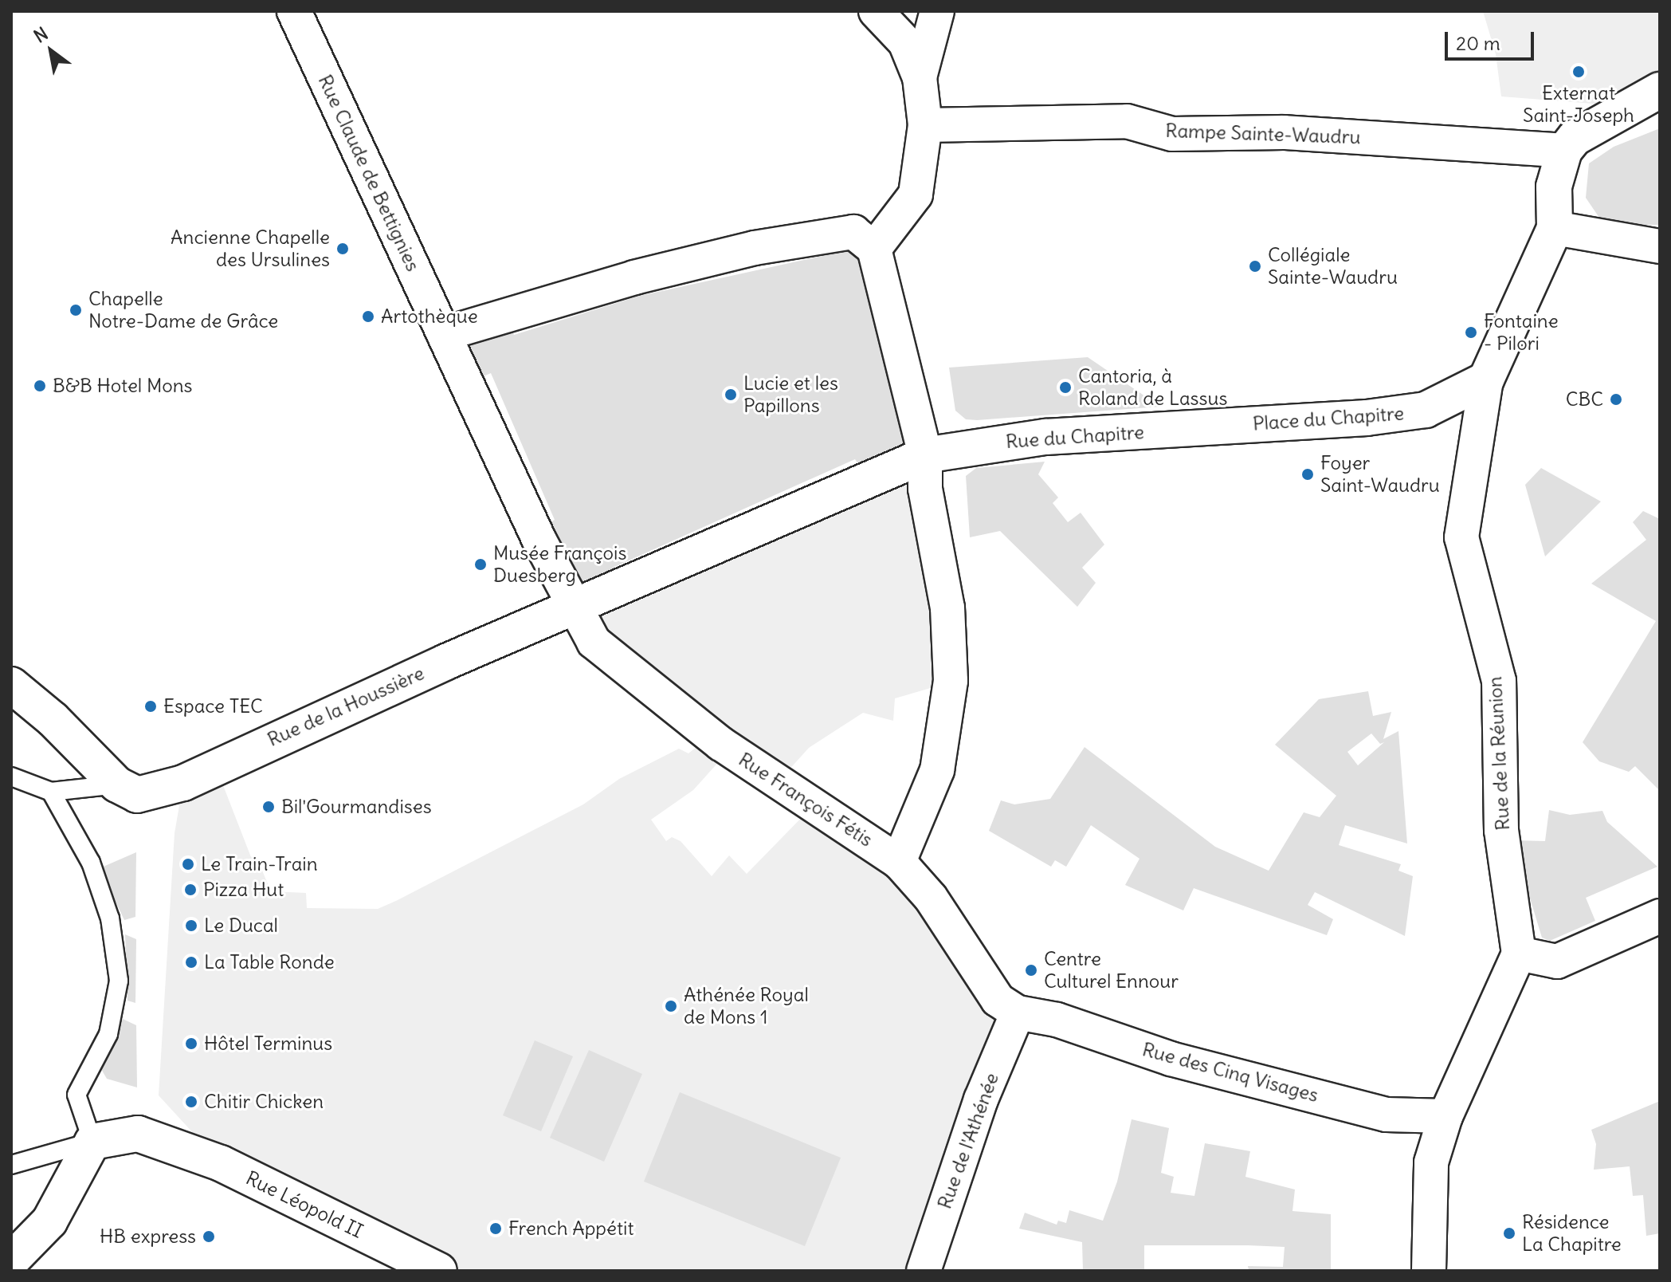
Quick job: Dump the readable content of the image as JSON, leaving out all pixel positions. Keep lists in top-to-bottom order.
{
  "streets": {
    "street": [
      "Rampe Sainte-Waudru",
      "Rue Claude de Bettignies",
      "Place du Chapitre",
      "Rue du Chapitre",
      "Rue de la Houssière",
      "Rue de la Réunion",
      "Rue François Fétis",
      "Rue des Cinq Visages",
      "Rue de l'Athénée",
      "Rue Léopold II"
    ]
  },
  "crossings": [
    ["Rue Claude de Bettignies", "Rue du Chapitre"],
    ["Rue Claude de Bettignies", "Rue de la Houssière"],
    ["Rue Claude de Bettignies", "Rue François Fétis"],
    ["Place du Chapitre", "Rue du Chapitre"],
    ["Place du Chapitre", "Rue de la Réunion"],
    ["Rue du Chapitre", "Rue de la Houssière"],
    ["Rue du Chapitre", "Rue François Fétis"],
    ["Rue de la Houssière", "Rue François Fétis"],
    ["Rue François Fétis", "Rue des Cinq Visages"],
    ["Rue François Fétis", "Rue de l'Athénée"],
    ["Rue des Cinq Visages", "Rue de l'Athénée"]
  ],
  "places": [
    "Externat Saint-Joseph",
    "Ancienne Chapelle des Ursulines",
    "Collégiale Sainte-Waudru",
    "Chapelle Notre-Dame de Grâce",
    "Artothèque",
    "Fontaine - Pilori",
    "B&B Hotel Mons",
    "Cantoria, à Roland de Lassus",
    "Lucie et les Papillons",
    "CBC",
    "Foyer Saint-Waudru",
    "Musée François Duesberg",
    "Espace TEC",
    "Bil'Gourmandises",
    "Le Train-Train",
    "Pizza Hut",
    "Le Ducal",
    "La Table Ronde",
    "Centre Culturel Ennour",
    "Athénée Royal de Mons 1",
    "Hôtel Terminus",
    "Chitir Chicken",
    "French Appétit",
    "Résidence La Chapitre",
    "HB express"
  ],
  "scale_bar": "20 m",
  "north": "top left"
}
